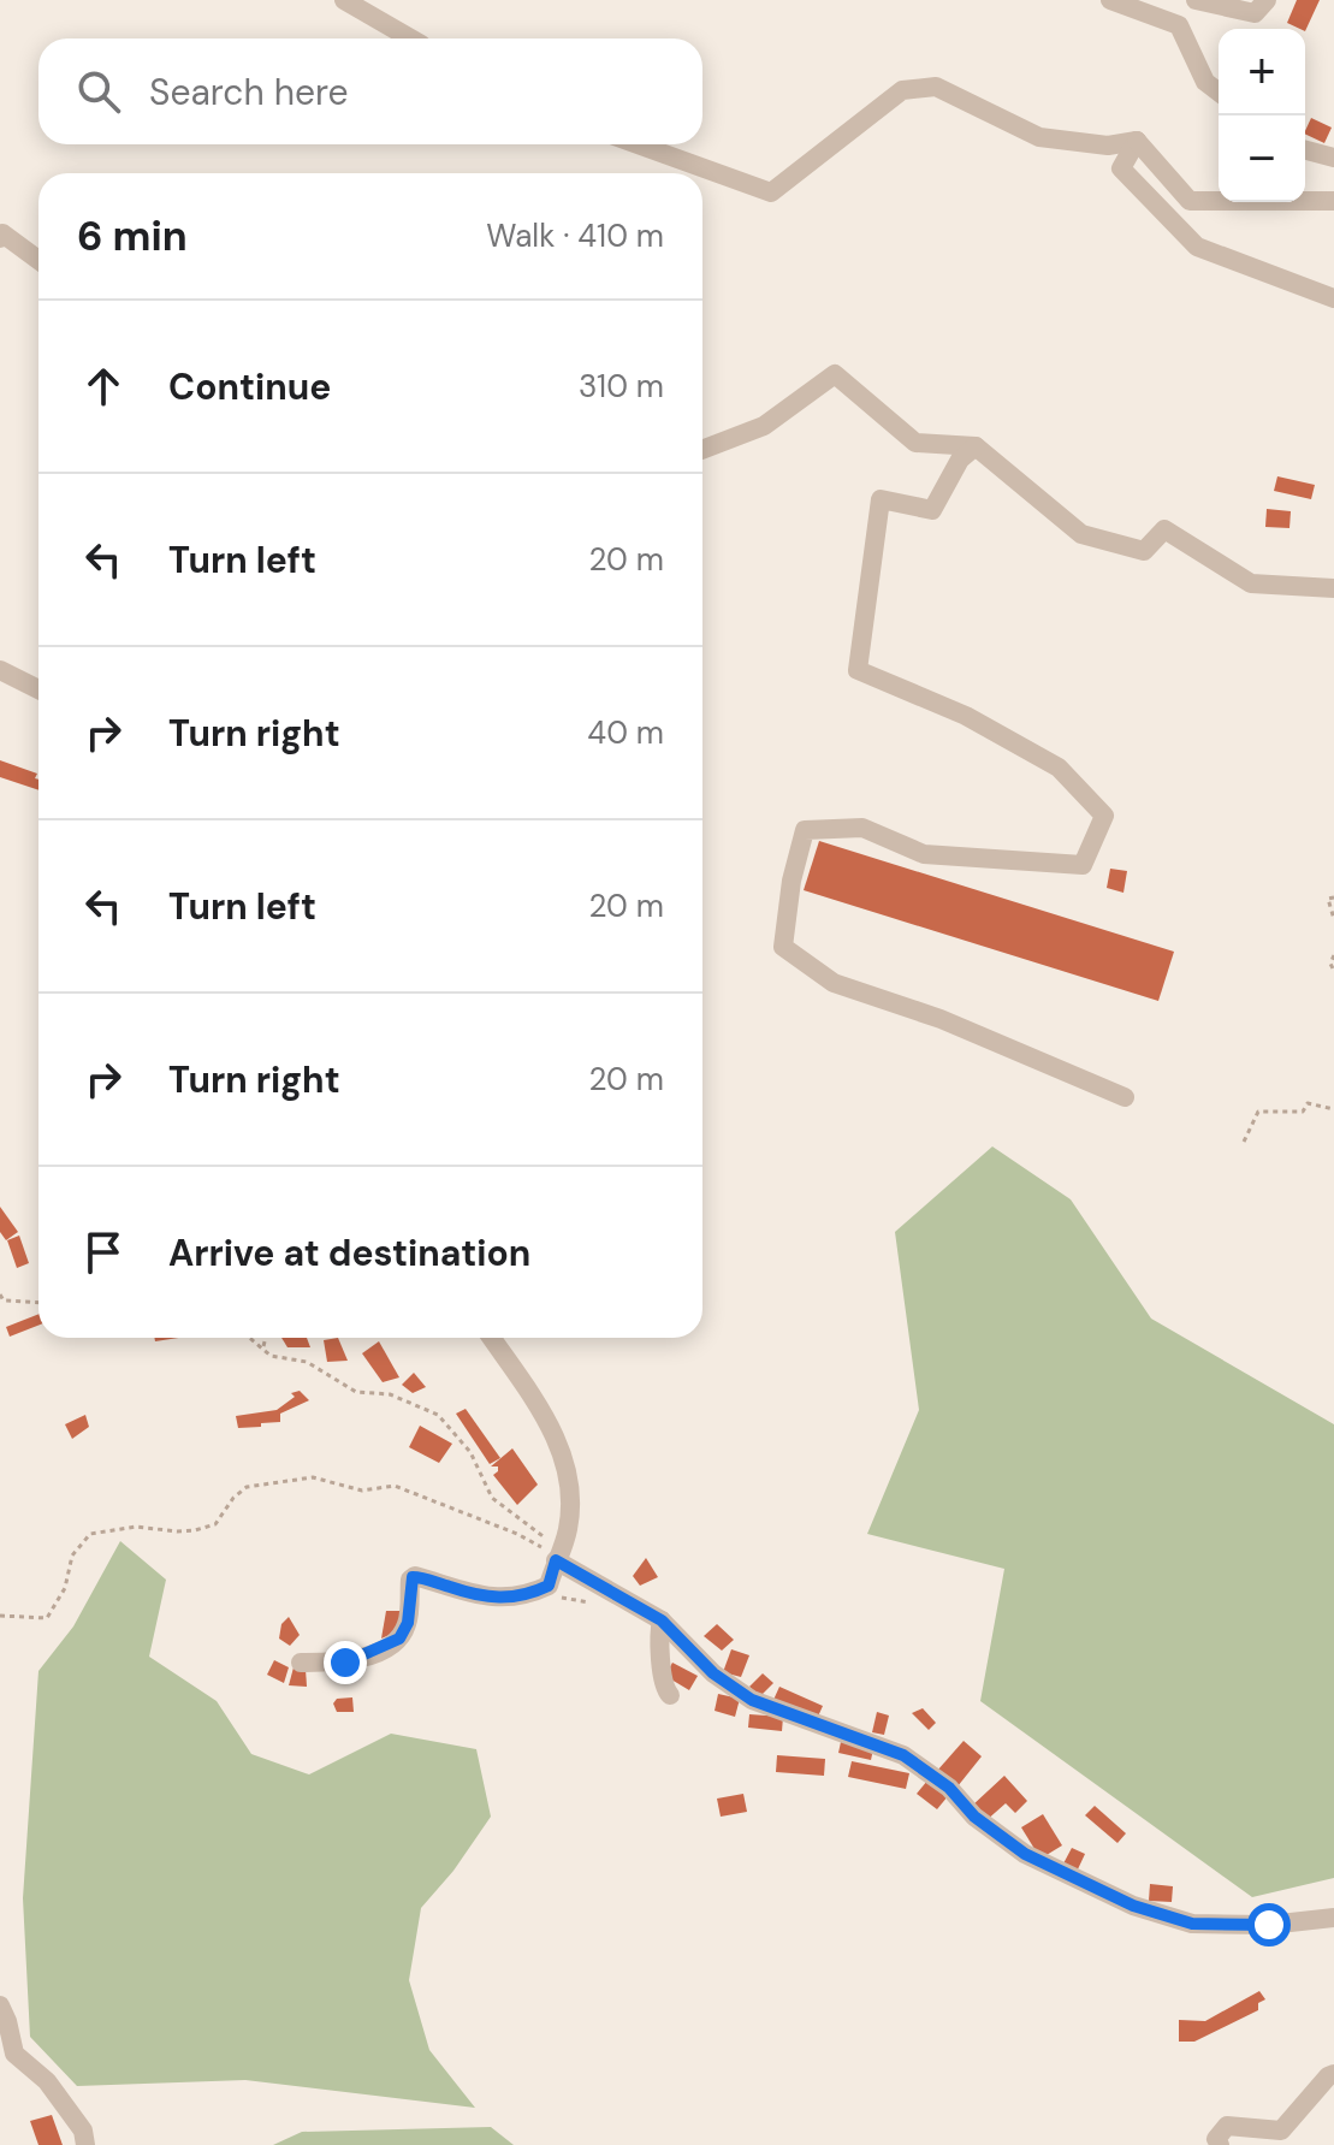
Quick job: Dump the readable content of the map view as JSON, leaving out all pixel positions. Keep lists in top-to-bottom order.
{
  "page": {
    "map_buttons": ["+", "−"],
    "search": "Search here",
    "heading": ["6 min", "Walk · 410 m"],
    "list": [
      ["Continue", "310 m"],
      ["Turn left", "20 m"],
      ["Turn right", "40 m"],
      ["Turn left", "20 m"],
      ["Turn right", "20 m"],
      "Arrive at destination"
    ]
  }
}
